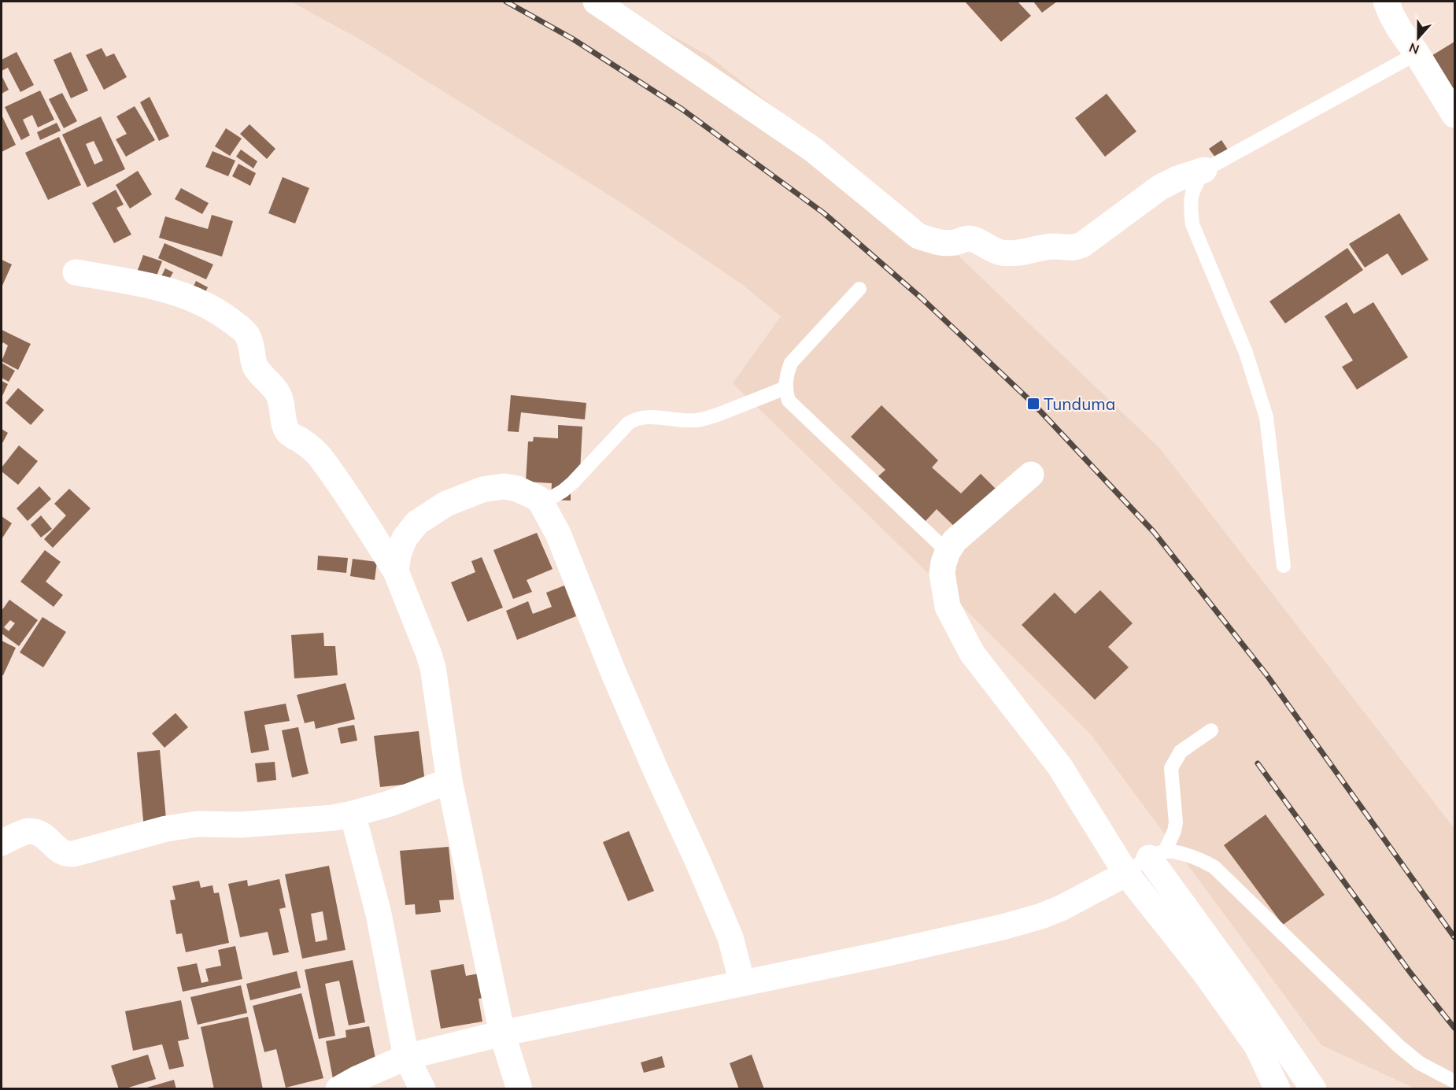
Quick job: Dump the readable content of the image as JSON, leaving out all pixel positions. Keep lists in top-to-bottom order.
{
  "places": {
    "transit": ["Tunduma"]
  },
  "north": "bottom"
}
